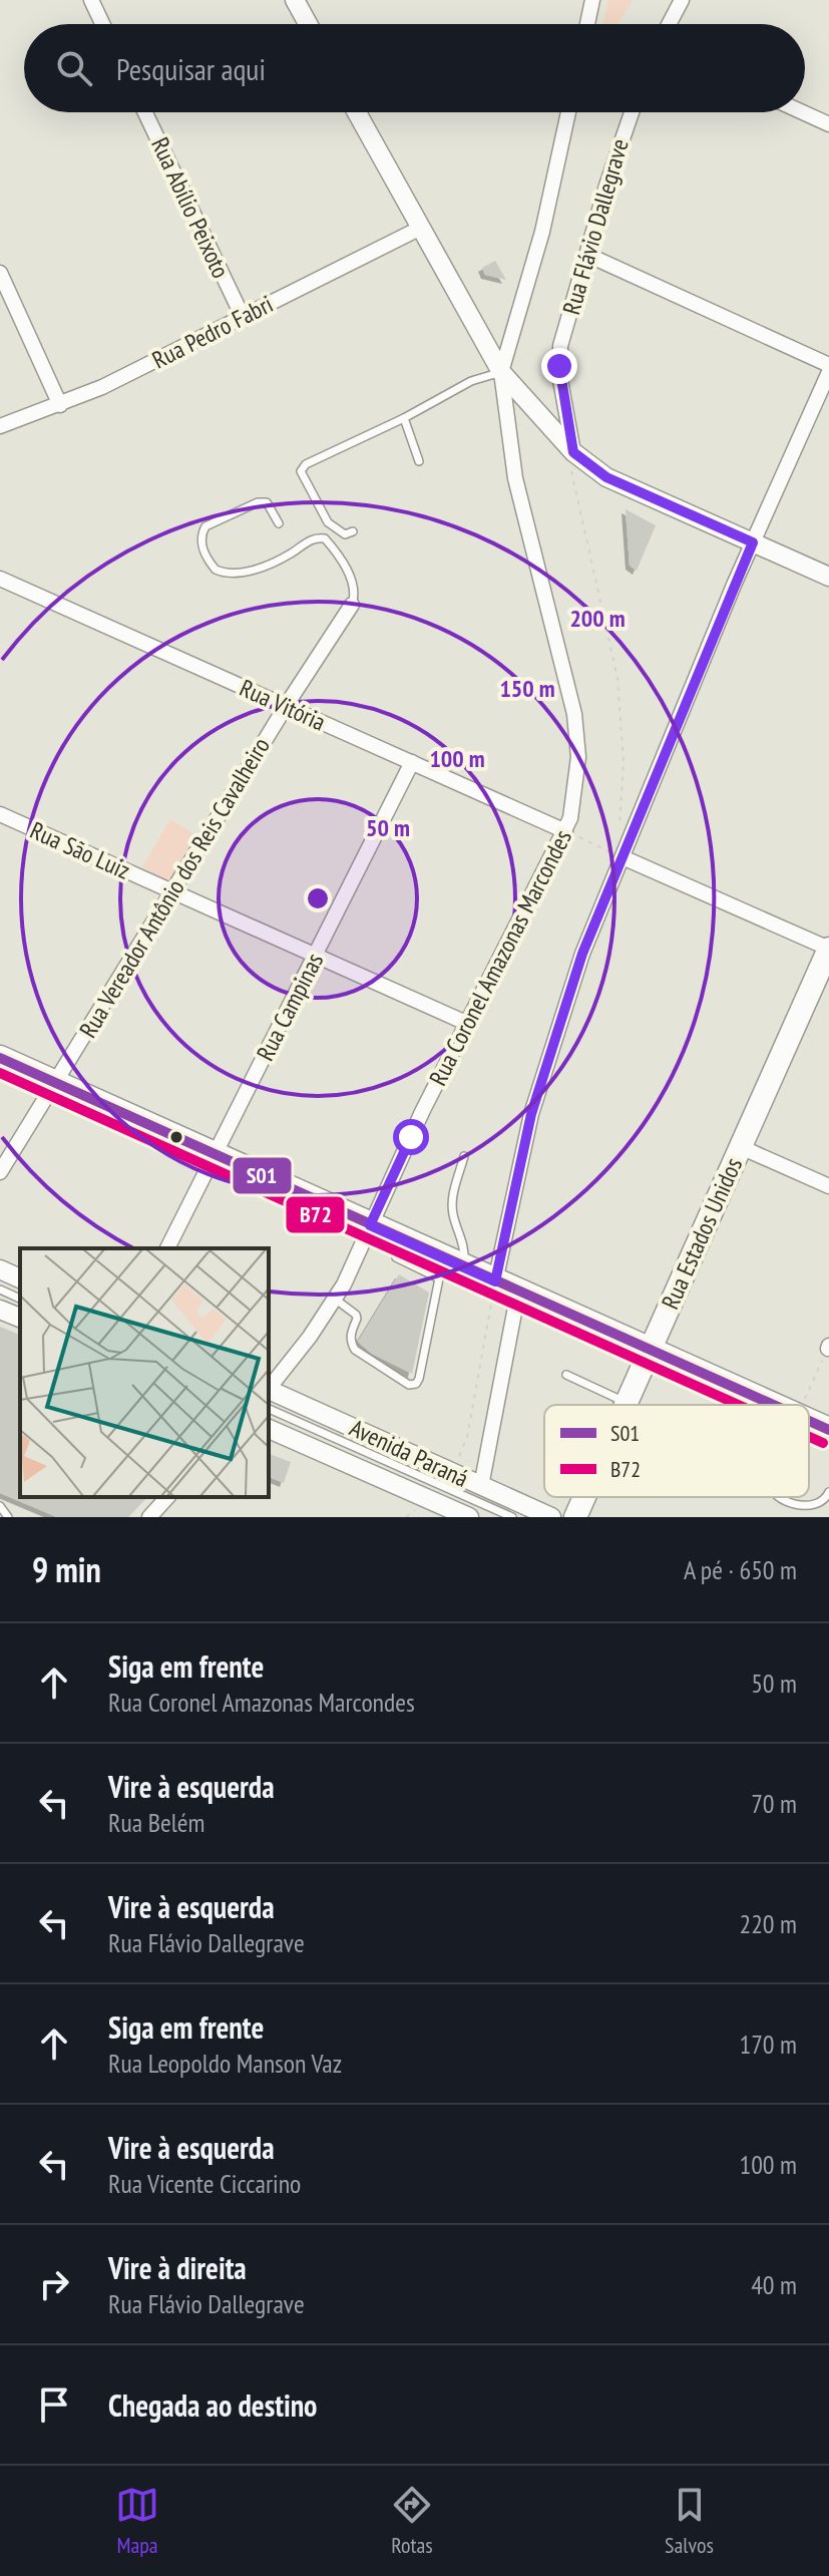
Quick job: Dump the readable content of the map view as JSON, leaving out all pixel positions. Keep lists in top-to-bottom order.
{
  "streets": {
    "main road": ["Rua Estados Unidos"],
    "street": [
      "Rua Abílio Peixoto",
      "Rua Flávio Dallegrave",
      "Rua Pedro Fabri",
      "Rua Vitória",
      "Rua São Luiz",
      "Rua Vereador Antônio dos Reis Cavalheiro",
      "Rua Coronel Amazonas Marcondes",
      "Rua Campinas",
      "Avenida Paraná"
    ]
  },
  "crossings": [
    ["Rua Abílio Peixoto", "Rua Pedro Fabri"],
    ["Rua Pedro Fabri", "Rua Coronel Amazonas Marcondes"],
    ["Rua Vitória", "Rua Vereador Antônio dos Reis Cavalheiro"],
    ["Rua Vitória", "Rua Coronel Amazonas Marcondes"],
    ["Rua Vitória", "Rua Campinas"],
    ["Rua São Luiz", "Rua Vereador Antônio dos Reis Cavalheiro"],
    ["Rua São Luiz", "Rua Coronel Amazonas Marcondes"],
    ["Rua São Luiz", "Rua Campinas"]
  ],
  "lines": ["transit line S01", "transit line B72"],
  "legend": ["S01", "B72"],
  "page": {
    "search": "Pesquisar aqui",
    "heading": ["9 min", "A pé · 650 m"],
    "list": [
      ["Siga em frente", "Rua Coronel Amazonas Marcondes", "50 m"],
      ["Vire à esquerda", "Rua Belém", "70 m"],
      ["Vire à esquerda", "Rua Flávio Dallegrave", "220 m"],
      ["Siga em frente", "Rua Leopoldo Manson Vaz", "170 m"],
      ["Vire à esquerda", "Rua Vicente Ciccarino", "100 m"],
      ["Vire à direita", "Rua Flávio Dallegrave", "40 m"],
      "Chegada ao destino"
    ],
    "nav": ["Mapa", "Rotas", "Salvos"]
  },
  "rings": [
    "200 m",
    "150 m",
    "100 m",
    "50 m"
  ]
}
